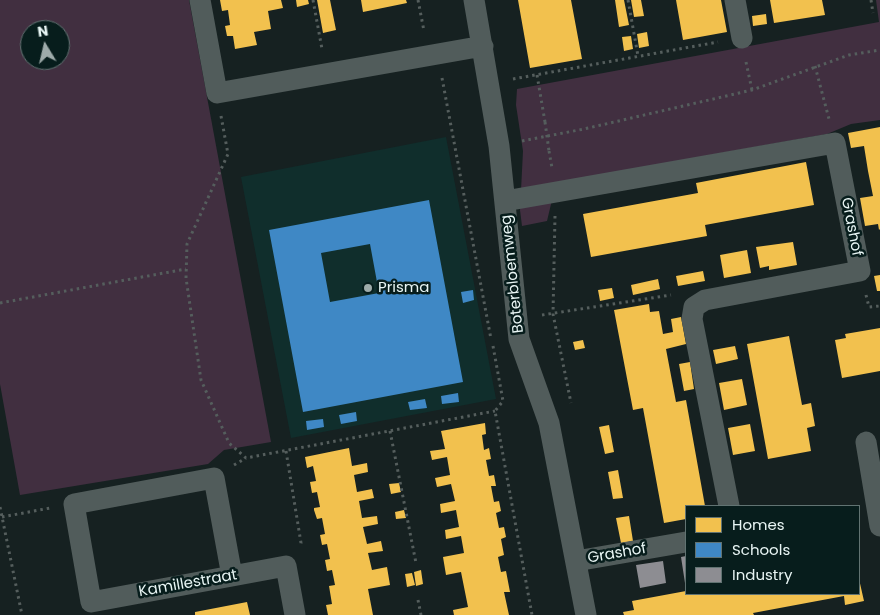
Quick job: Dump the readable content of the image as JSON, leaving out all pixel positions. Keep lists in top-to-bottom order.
{
  "streets": {
    "street": ["Grashof", "Boterbloemweg", "Kamillestraat"]
  },
  "crossings": [
    ["Grashof", "Boterbloemweg"]
  ],
  "places": ["Prisma"],
  "legend": ["Homes", "Schools", "Industry"],
  "north": "top"
}
